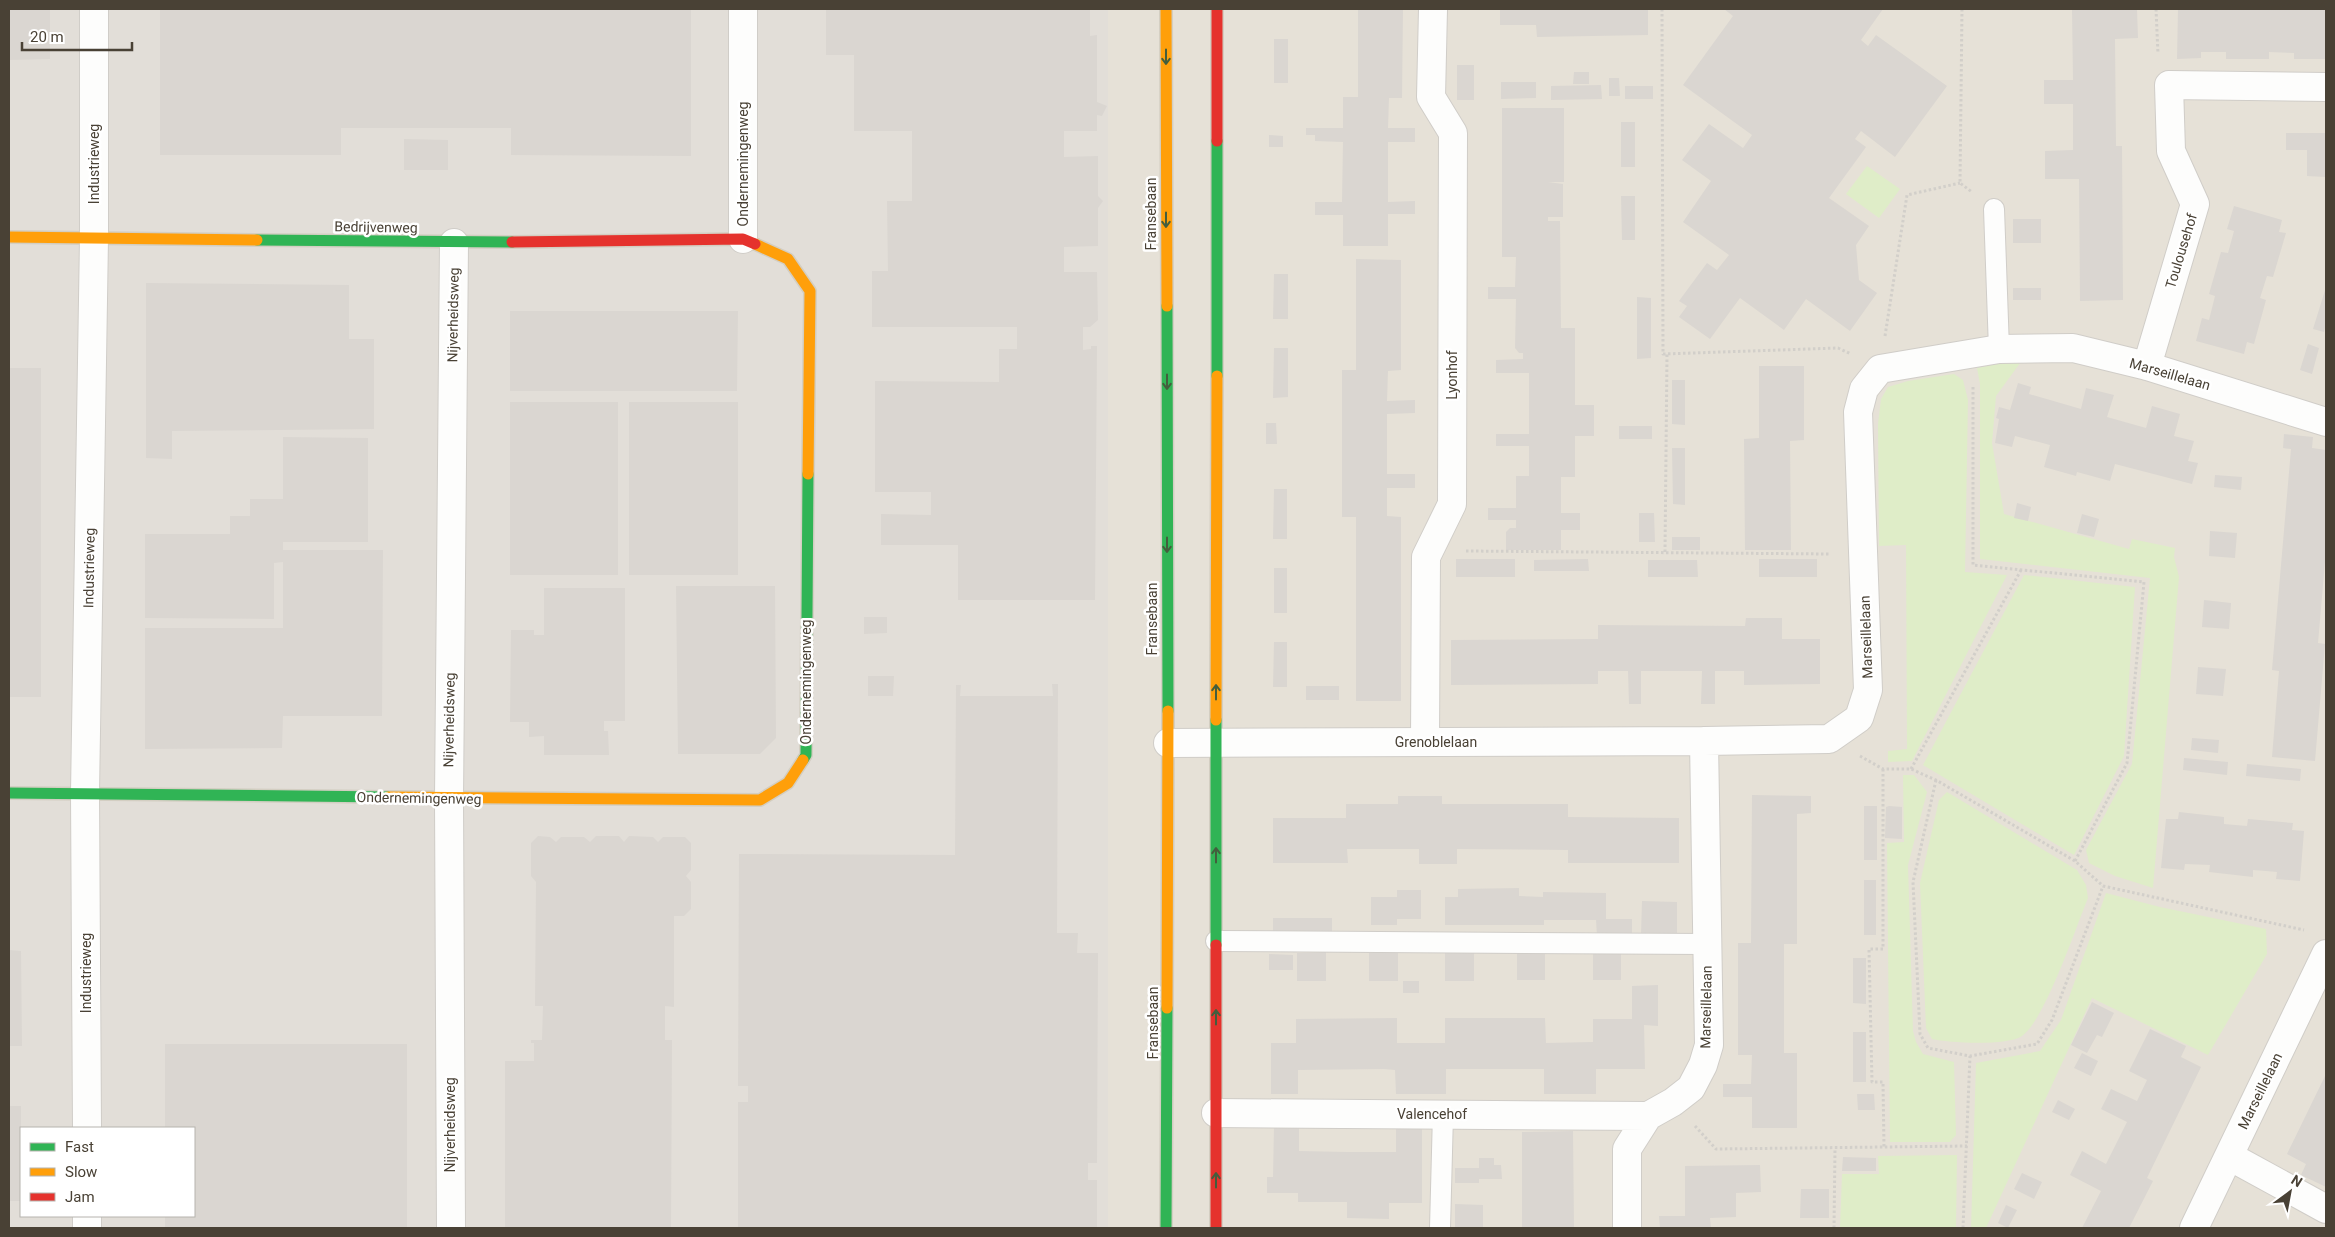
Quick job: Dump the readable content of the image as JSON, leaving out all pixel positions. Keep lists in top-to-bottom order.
{
  "streets": {
    "street": [
      "Industrieweg",
      "Ondernemingenweg",
      "Fransebaan",
      "Bedrijvenweg",
      "Toulousehof",
      "Nijverheidsweg",
      "Marseillelaan",
      "Lyonhof",
      "Grenoblelaan",
      "Valencehof"
    ]
  },
  "crossings": [
    ["Industrieweg", "Ondernemingenweg"],
    ["Industrieweg", "Bedrijvenweg"],
    ["Ondernemingenweg", "Bedrijvenweg"],
    ["Ondernemingenweg", "Nijverheidsweg"],
    ["Fransebaan", "Grenoblelaan"],
    ["Bedrijvenweg", "Nijverheidsweg"],
    ["Toulousehof", "Marseillelaan"],
    ["Marseillelaan", "Grenoblelaan"],
    ["Marseillelaan", "Valencehof"],
    ["Lyonhof", "Grenoblelaan"]
  ],
  "legend": ["Fast", "Slow", "Jam"],
  "scale_bar": "20 m",
  "north": "top right"
}
